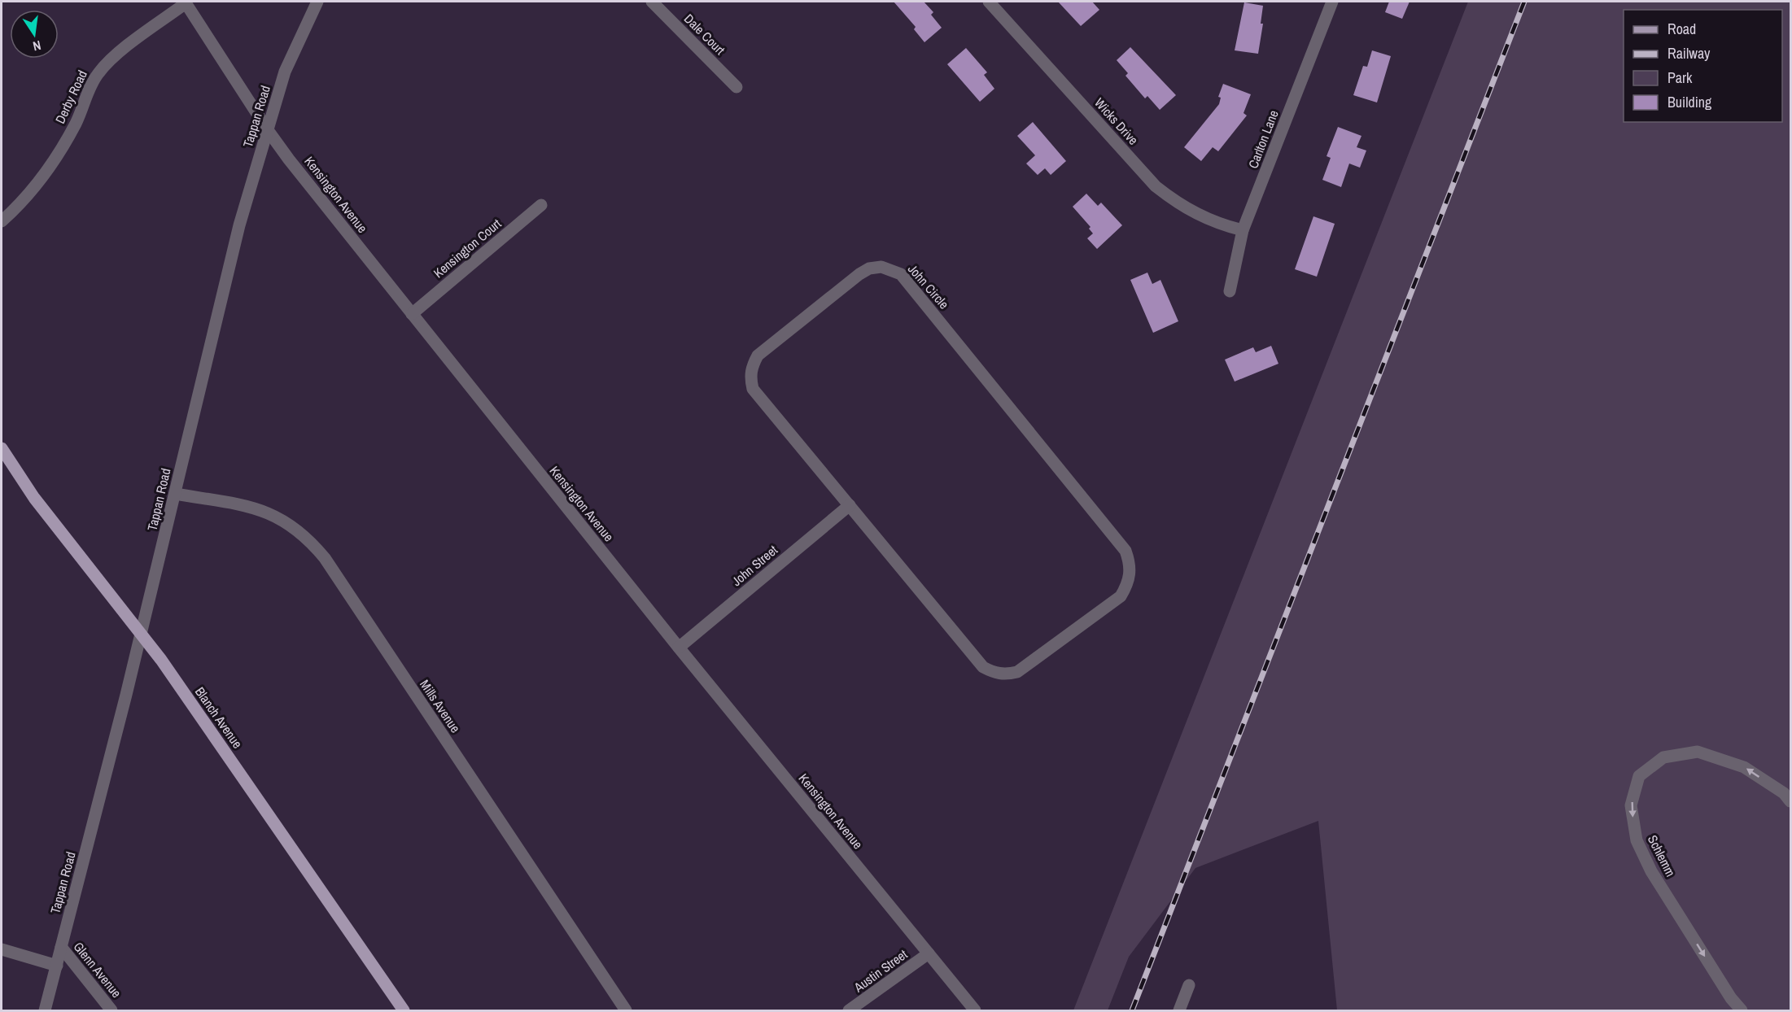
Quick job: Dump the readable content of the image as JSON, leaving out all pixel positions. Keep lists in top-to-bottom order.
{
  "streets": {
    "main road": ["Blanch Avenue"],
    "street": [
      "Dale Court",
      "Derby Road",
      "Tappan Road",
      "Wicks Drive",
      "Carlton Lane",
      "Kensington Avenue",
      "Kensington Court",
      "John Circle",
      "John Street",
      "Mills Avenue",
      "Schlemm",
      "Glenn Avenue",
      "Austin Street"
    ]
  },
  "crossings": [
    ["Derby Road", "Kensington Avenue"],
    ["Tappan Road", "Kensington Avenue"],
    ["Tappan Road", "Mills Avenue"],
    ["Tappan Road", "Blanch Avenue"],
    ["Tappan Road", "Glenn Avenue"],
    ["Wicks Drive", "Carlton Lane"],
    ["Kensington Avenue", "Kensington Court"],
    ["Kensington Avenue", "John Street"],
    ["Kensington Avenue", "Austin Street"],
    ["John Circle", "John Street"]
  ],
  "legend": [
    "Road",
    "Railway",
    "Park",
    "Building"
  ],
  "north": "bottom"
}
